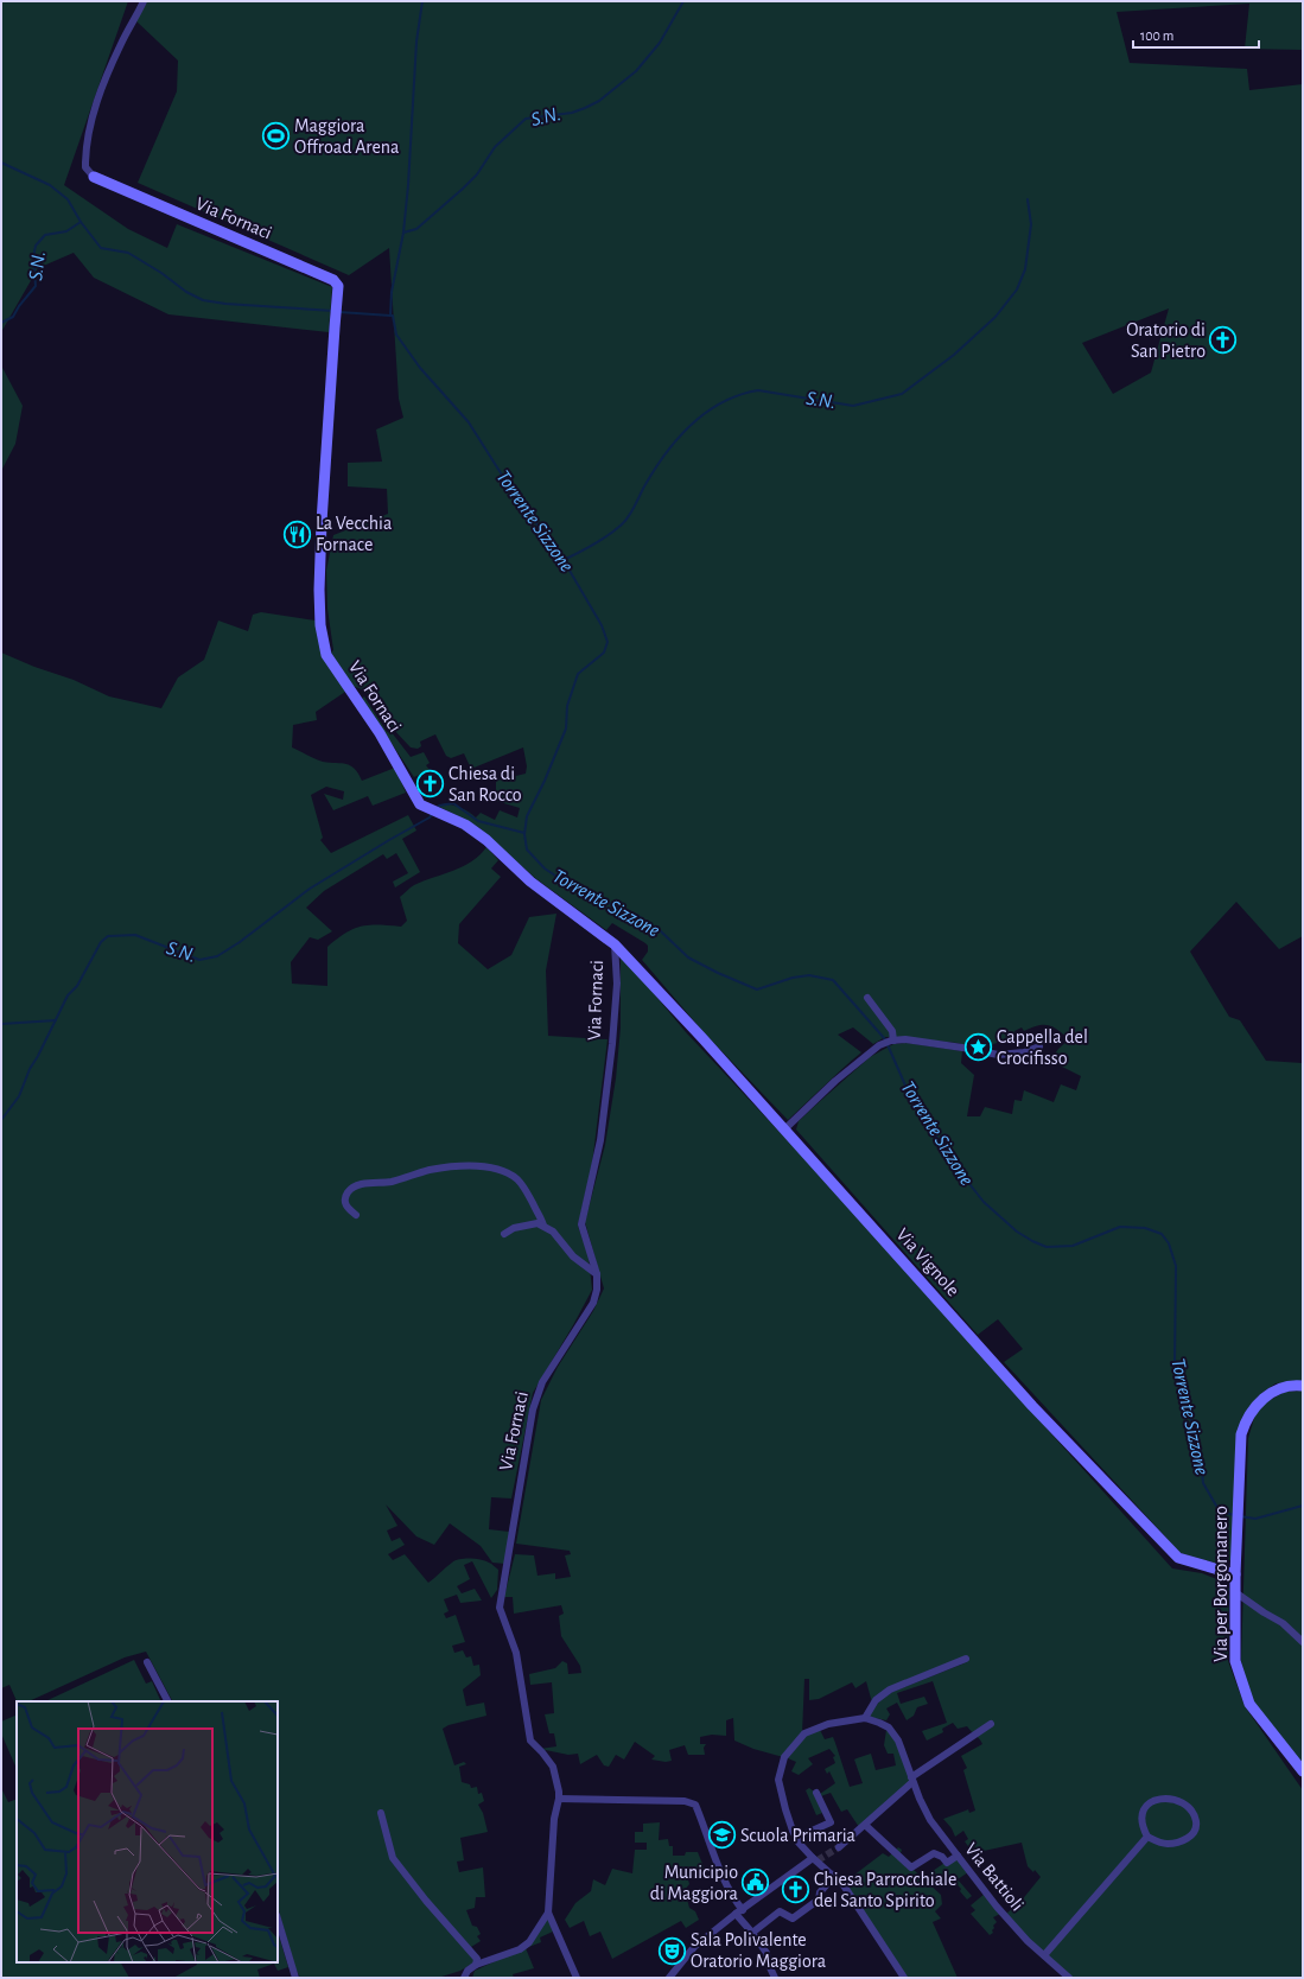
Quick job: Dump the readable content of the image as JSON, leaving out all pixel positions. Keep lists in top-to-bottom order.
{
  "streets": {
    "street": [
      "Via Fornaci",
      "Via Vignole",
      "Via per Borgomanero",
      "Via Battioli"
    ]
  },
  "crossings": [
    ["Via Fornaci", "Via Vignole"],
    ["Via Vignole", "Via per Borgomanero"]
  ],
  "water": ["S.N.", "Torrente Sizzone"],
  "places": {
    "sports": ["Maggiora Offroad Arena"],
    "church": ["Oratorio di San Pietro", "Chiesa di San Rocco", "Chiesa Parrocchiale del Santo Spirito"],
    "restaurant": ["La Vecchia Fornace"],
    "place": ["Cappella del Crocifisso"],
    "school or university": ["Scuola Primaria"],
    "public building": ["Municipio di Maggiora"],
    "theatre": ["Sala Polivalente Oratorio Maggiora"]
  },
  "scale_bar": "100 m"
}
